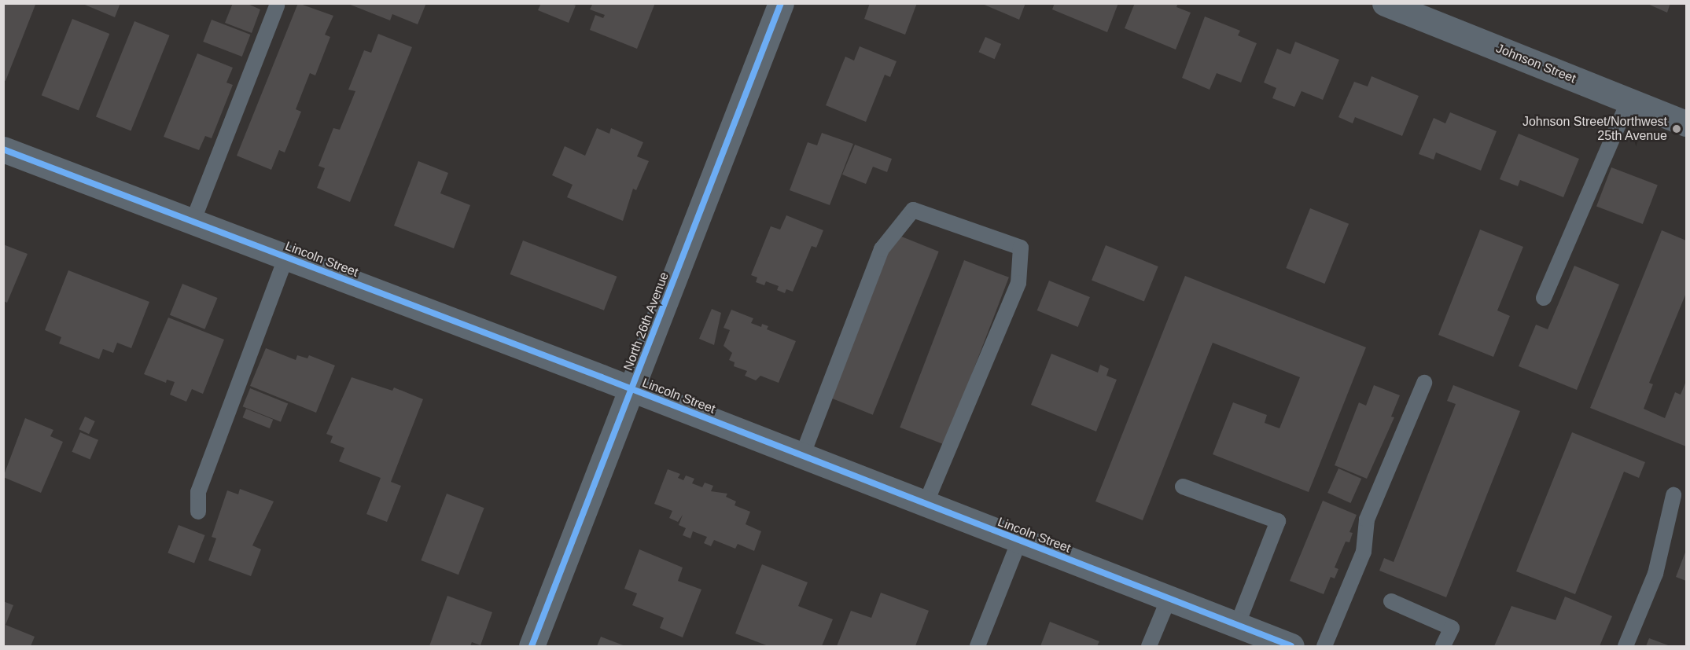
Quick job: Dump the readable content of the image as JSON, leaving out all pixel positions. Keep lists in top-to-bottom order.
{
  "streets": {
    "street": ["Johnson Street", "Lincoln Street", "North 26th Avenue"]
  },
  "crossings": [
    ["Lincoln Street", "North 26th Avenue"]
  ],
  "places": ["Johnson Street/Northwest 25th Avenue"]
}
